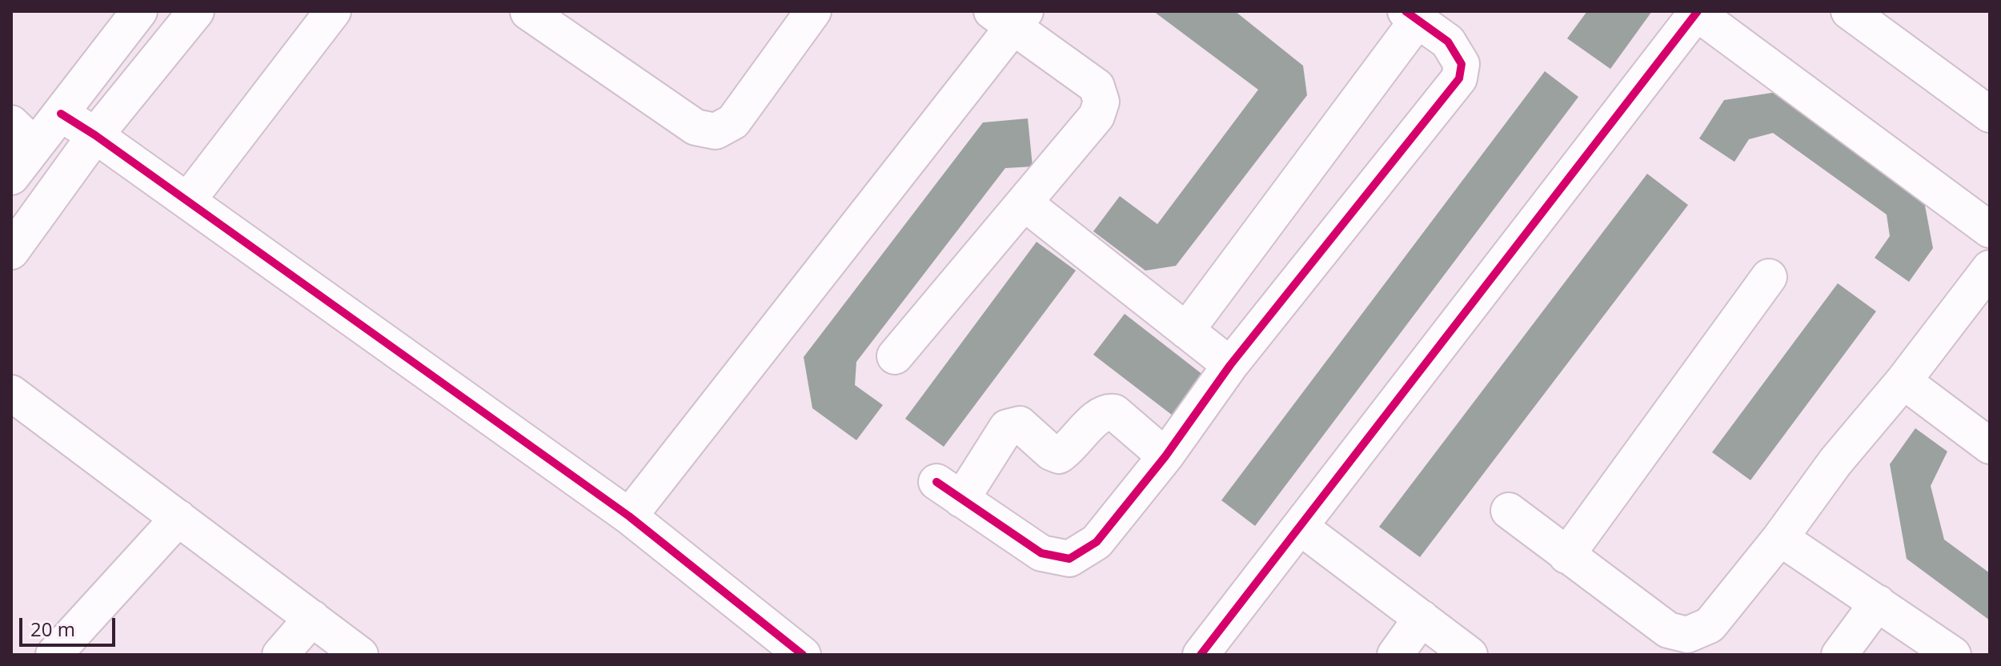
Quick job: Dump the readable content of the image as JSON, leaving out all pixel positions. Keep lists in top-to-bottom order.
{
  "scale_bar": "20 m"
}
